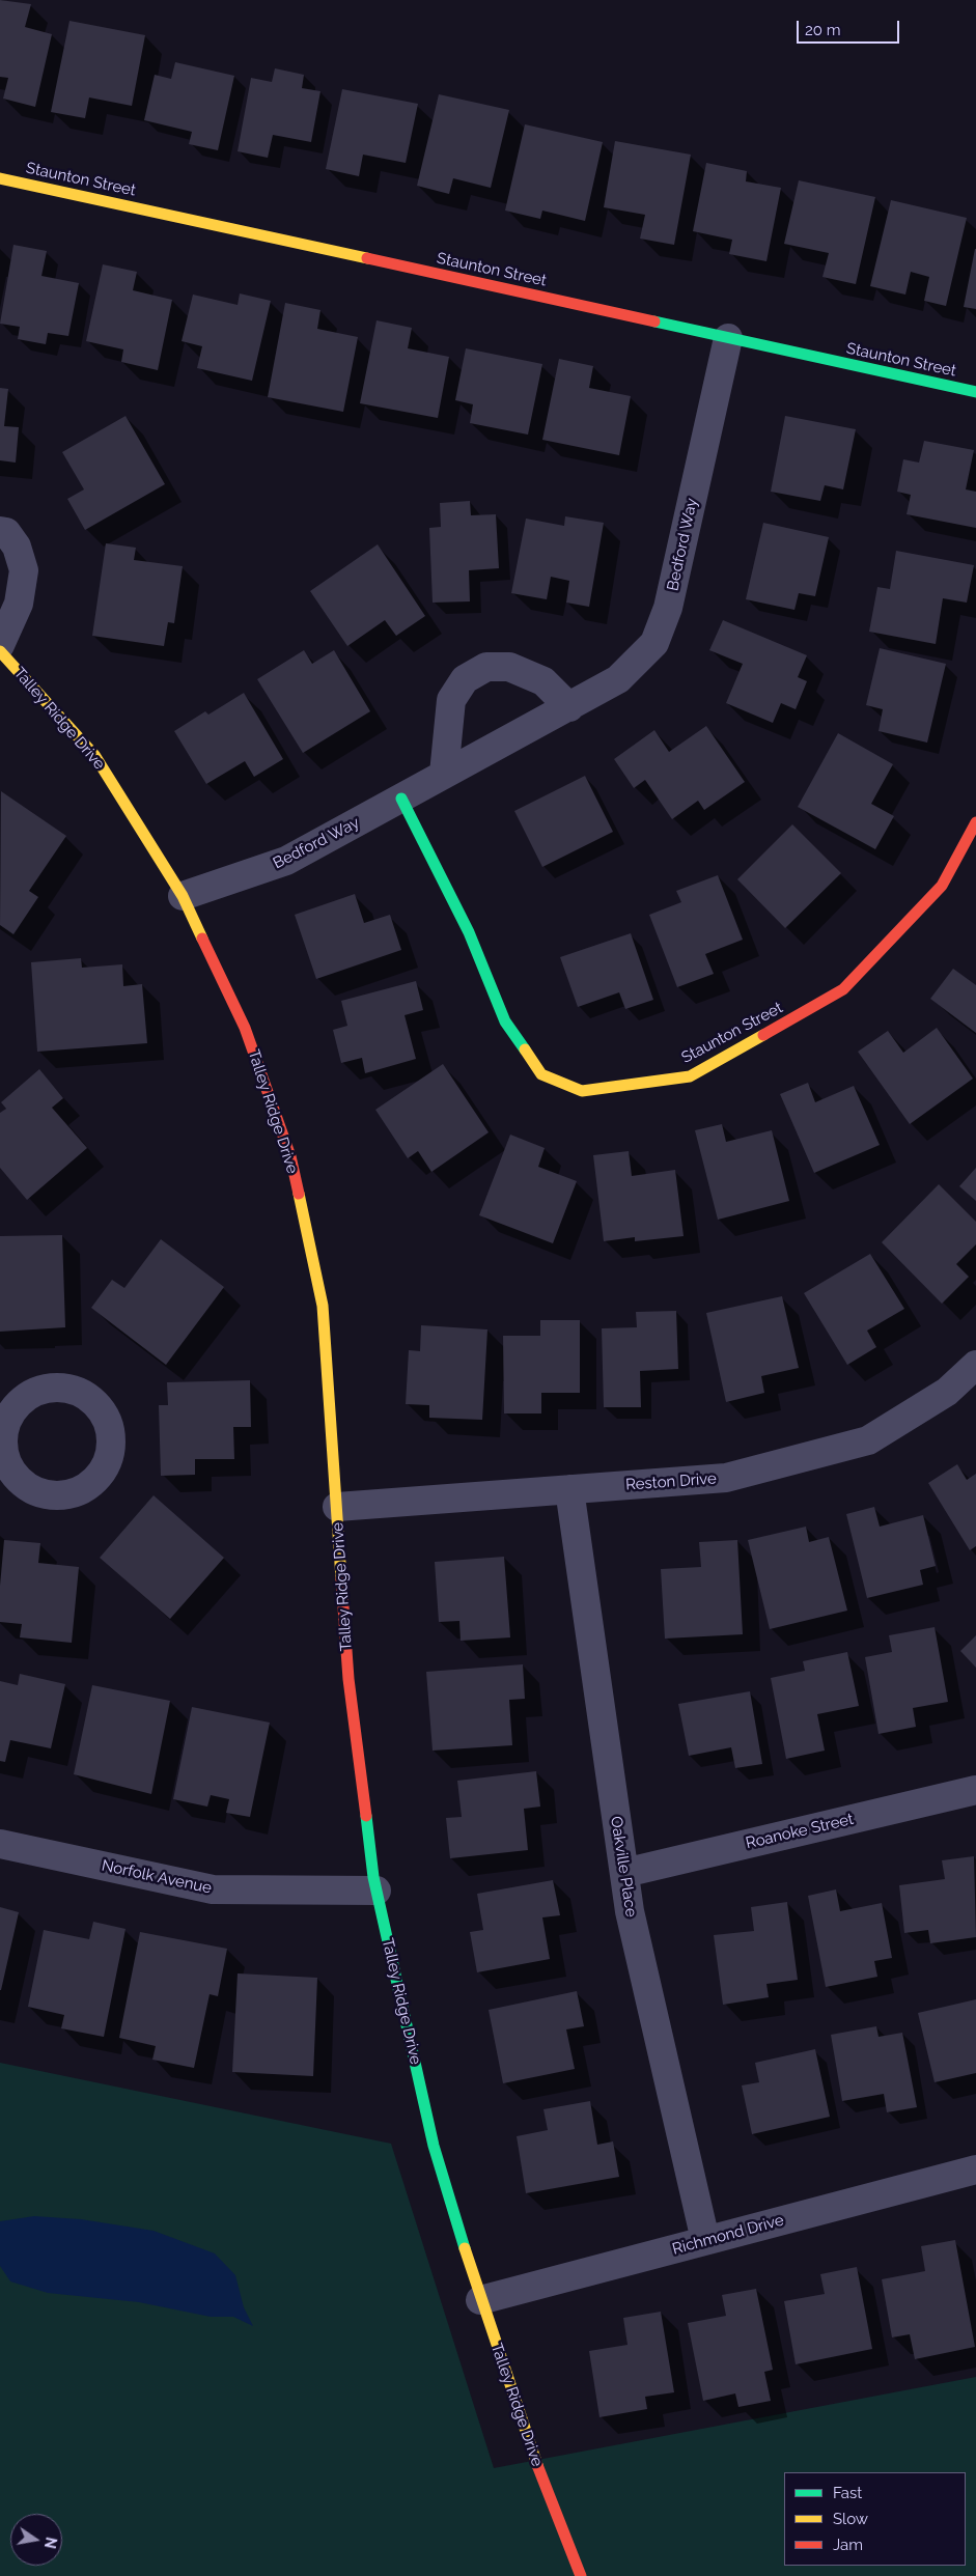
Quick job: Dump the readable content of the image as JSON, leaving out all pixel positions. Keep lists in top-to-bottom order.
{
  "streets": {
    "street": [
      "Staunton Street",
      "Bedford Way",
      "Talley Ridge Drive",
      "Reston Drive",
      "Roanoke Street",
      "Oakville Place",
      "Norfolk Avenue",
      "Richmond Drive"
    ]
  },
  "crossings": [
    ["Staunton Street", "Bedford Way"],
    ["Bedford Way", "Talley Ridge Drive"],
    ["Talley Ridge Drive", "Reston Drive"],
    ["Talley Ridge Drive", "Norfolk Avenue"],
    ["Talley Ridge Drive", "Richmond Drive"],
    ["Reston Drive", "Oakville Place"],
    ["Roanoke Street", "Oakville Place"],
    ["Oakville Place", "Richmond Drive"]
  ],
  "legend": ["Fast", "Slow", "Jam"],
  "scale_bar": "20 m",
  "north": "right"
}
